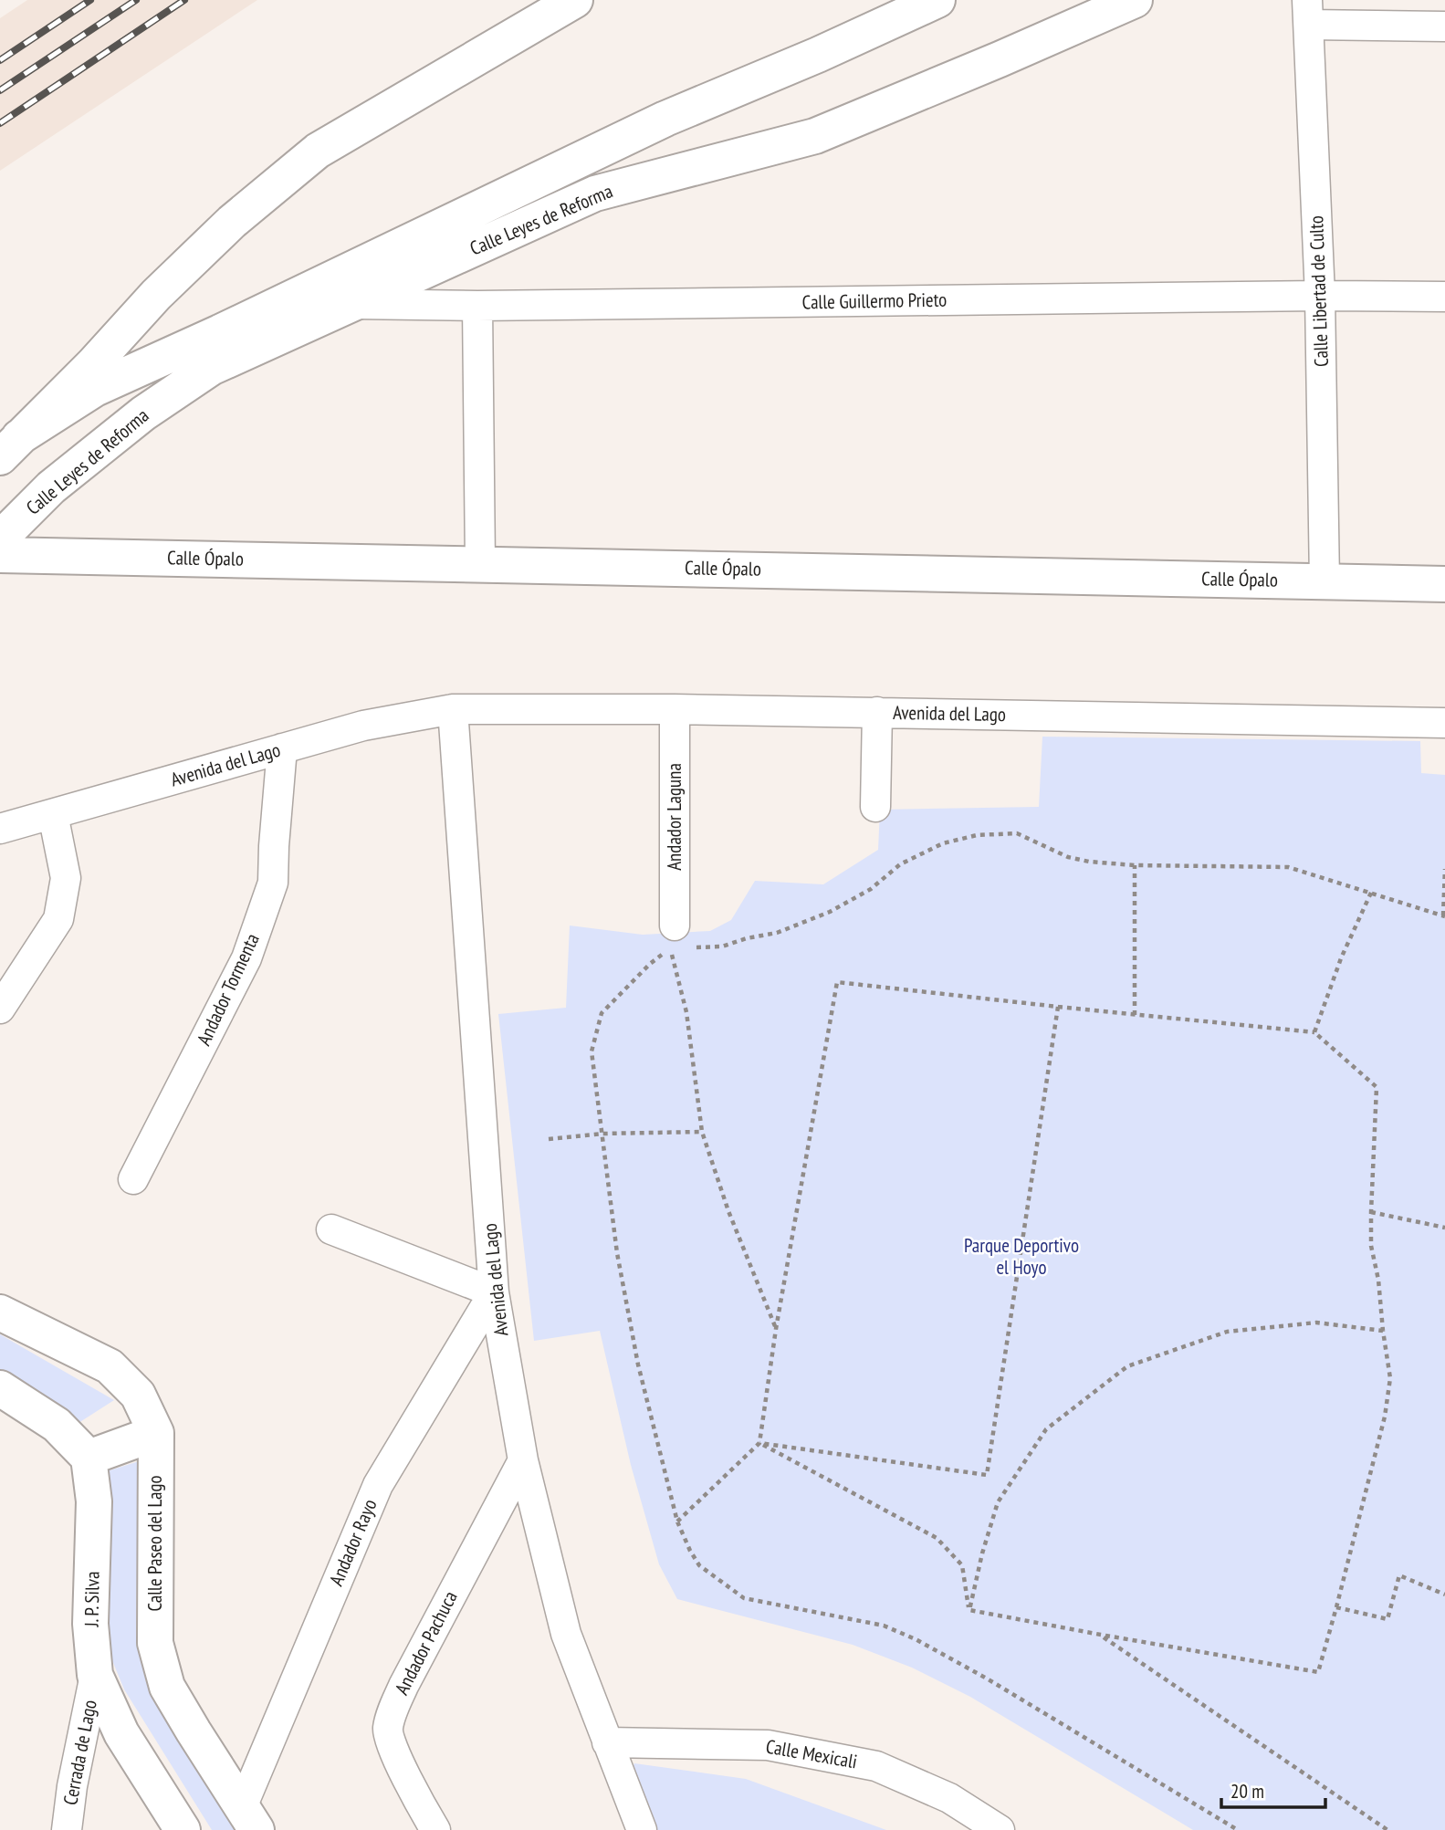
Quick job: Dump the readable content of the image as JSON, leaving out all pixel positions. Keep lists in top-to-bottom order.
{
  "streets": {
    "main road": [
      "Calle Leyes de Reforma",
      "Calle Ópalo",
      "Calle Paseo del Lago",
      "J. P. Silva"
    ],
    "street": [
      "Calle Libertad de Culto",
      "Calle Guillermo Prieto",
      "Avenida del Lago",
      "Andador Laguna",
      "Andador Tormenta",
      "Andador Rayo",
      "Andador Pachuca",
      "Cerrada de Lago",
      "Calle Mexicali"
    ]
  },
  "crossings": [
    ["Calle Leyes de Reforma", "Calle Guillermo Prieto"],
    ["Calle Libertad de Culto", "Calle Guillermo Prieto"],
    ["Calle Libertad de Culto", "Calle Ópalo"],
    ["Avenida del Lago", "Andador Laguna"],
    ["Avenida del Lago", "Andador Tormenta"],
    ["Avenida del Lago", "Andador Rayo"],
    ["Avenida del Lago", "Andador Pachuca"],
    ["Avenida del Lago", "Calle Mexicali"],
    ["Andador Rayo", "Calle Paseo del Lago"],
    ["J. P. Silva", "Cerrada de Lago"]
  ],
  "parks": ["Parque Deportivo el Hoyo"],
  "scale_bar": "20 m"
}
